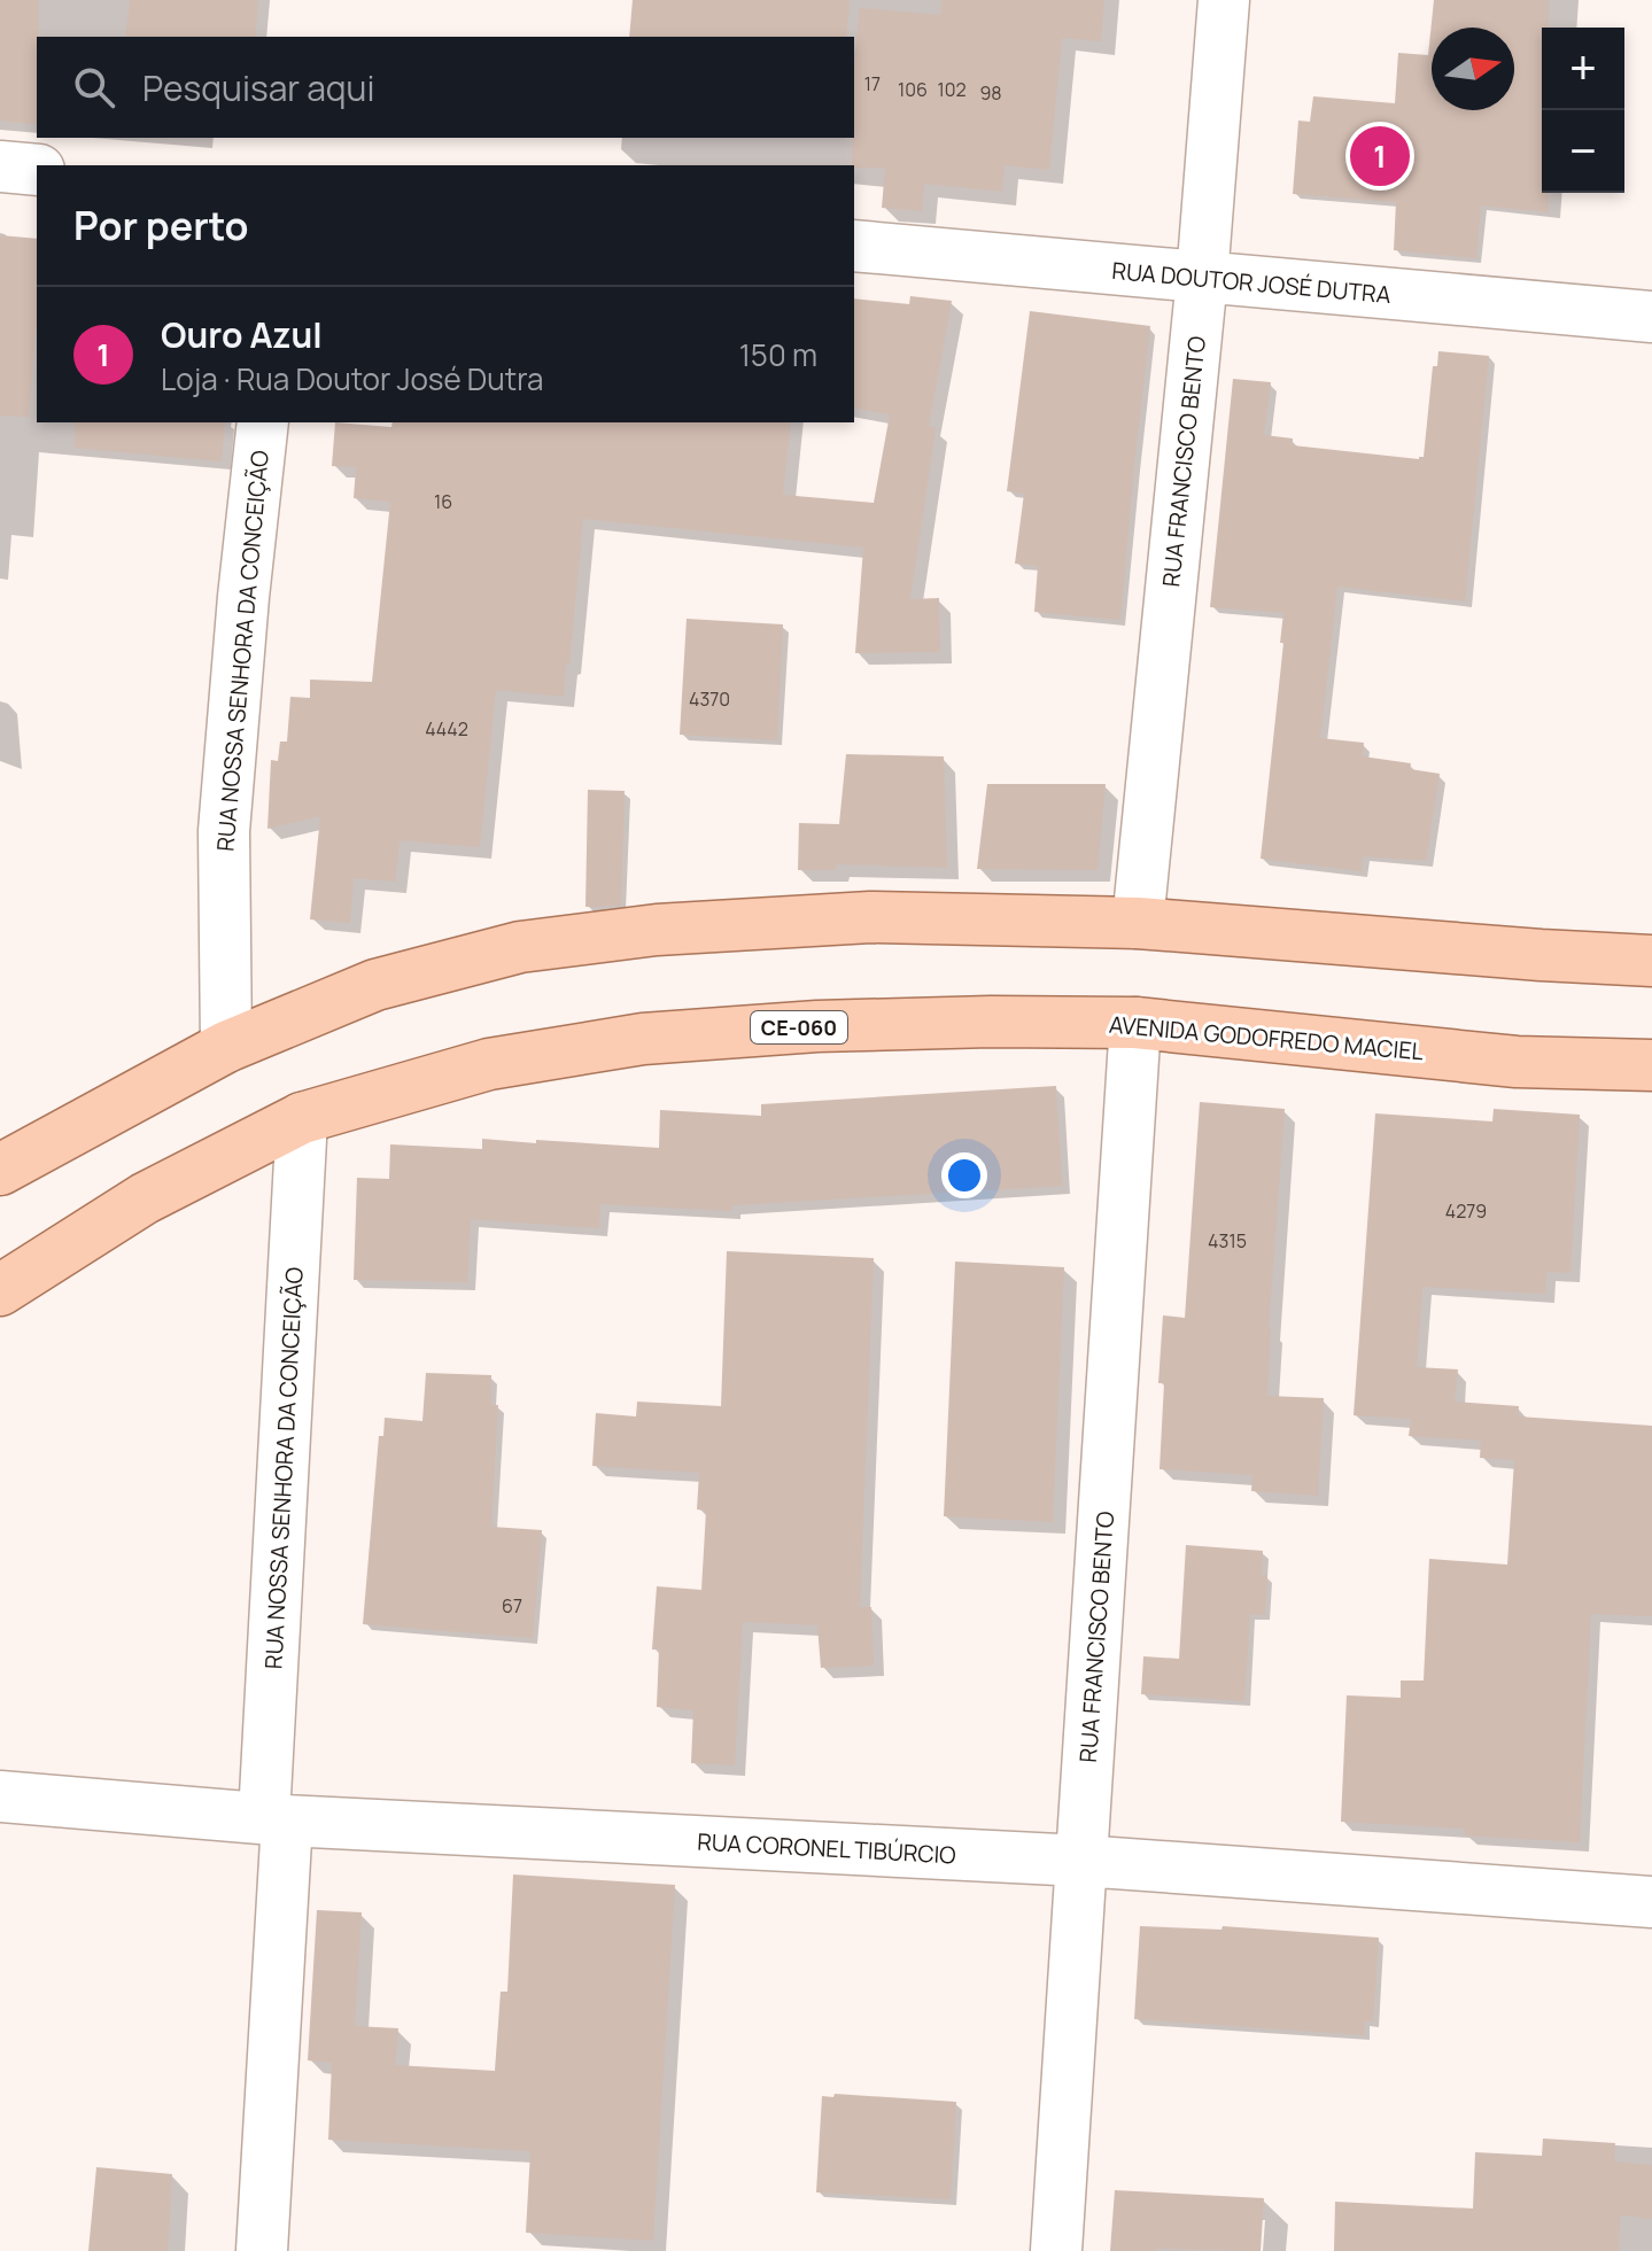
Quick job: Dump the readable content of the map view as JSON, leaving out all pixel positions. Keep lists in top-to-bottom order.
{
  "streets": {
    "main road": ["CE-060", "AVENIDA GODOFREDO MACIEL"],
    "street": [
      "RUA DOUTOR JOSÉ DUTRA",
      "RUA FRANCISCO BENTO",
      "RUA NOSSA SENHORA DA CONCEIÇÃO",
      "RUA CORONEL TIBÚRCIO"
    ]
  },
  "crossings": [
    ["RUA DOUTOR JOSÉ DUTRA", "RUA FRANCISCO BENTO"],
    ["RUA FRANCISCO BENTO", "AVENIDA GODOFREDO MACIEL"],
    ["RUA FRANCISCO BENTO", "RUA CORONEL TIBÚRCIO"],
    ["RUA NOSSA SENHORA DA CONCEIÇÃO", "AVENIDA GODOFREDO MACIEL"],
    ["RUA NOSSA SENHORA DA CONCEIÇÃO", "RUA CORONEL TIBÚRCIO"]
  ],
  "house_numbers": [
    "17",
    "106",
    "102",
    "98",
    "16",
    "4370",
    "4442",
    "4279",
    "4315",
    "67"
  ],
  "north": "right",
  "page": {
    "map_buttons": ["+", "−"],
    "search": "Pesquisar aqui",
    "pins": "1",
    "heading": "Por perto",
    "list": [
      {
        "mark": "1",
        "name": "Ouro Azul",
        "note": "Loja · Rua Doutor José Dutra",
        "value": "150 m"
      }
    ]
  }
}
